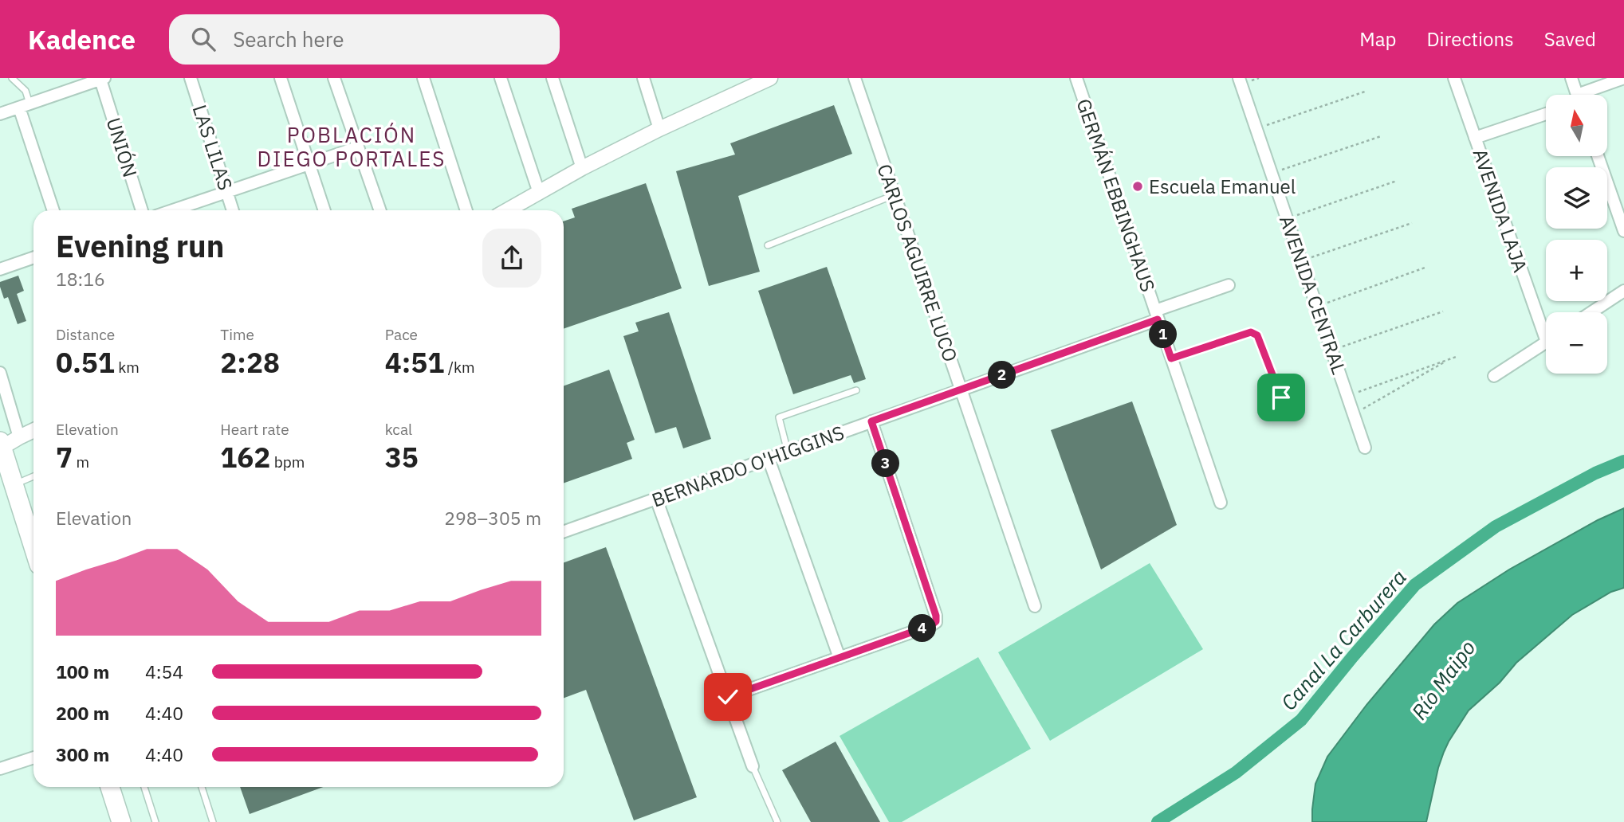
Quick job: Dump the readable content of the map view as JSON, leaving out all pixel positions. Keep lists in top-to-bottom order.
{
  "streets": {
    "street": [
      "UNIÓN",
      "LAS LILAS",
      "GERMÁN EBBINGHAUS",
      "AVENIDA LAJA",
      "CARLOS AGUIRRE LUCO",
      "AVENIDA CENTRAL",
      "BERNARDO O'HIGGINS"
    ]
  },
  "crossings": [
    ["GERMÁN EBBINGHAUS", "BERNARDO O'HIGGINS"],
    ["CARLOS AGUIRRE LUCO", "BERNARDO O'HIGGINS"]
  ],
  "districts": ["POBLACIÓN DIEGO PORTALES"],
  "water": ["Canal La Carburera", "Río Maipo"],
  "places": ["Escuela Emanuel"],
  "north": "top",
  "page": {
    "header": "Kadence",
    "search": "Search here",
    "nav": ["Map", "Directions", "Saved"],
    "map_buttons": ["+", "−"],
    "heading": ["Evening run", "18:16"],
    "stats": [
      ["Distance", "0.51 km"],
      ["Time", "2:28"],
      ["Pace", "4:51 /km"],
      ["Elevation", "7 m"],
      ["Heart rate", "162 bpm"],
      ["kcal", "35"]
    ],
    "pins": [
      "1",
      "2",
      "3",
      "4"
    ],
    "chart": ["Elevation", "298–305 m"],
    "list": [
      {
        "name": "100 m",
        "note": "4:54"
      },
      {
        "name": "200 m",
        "note": "4:40"
      },
      {
        "name": "300 m",
        "note": "4:40"
      }
    ]
  }
}
